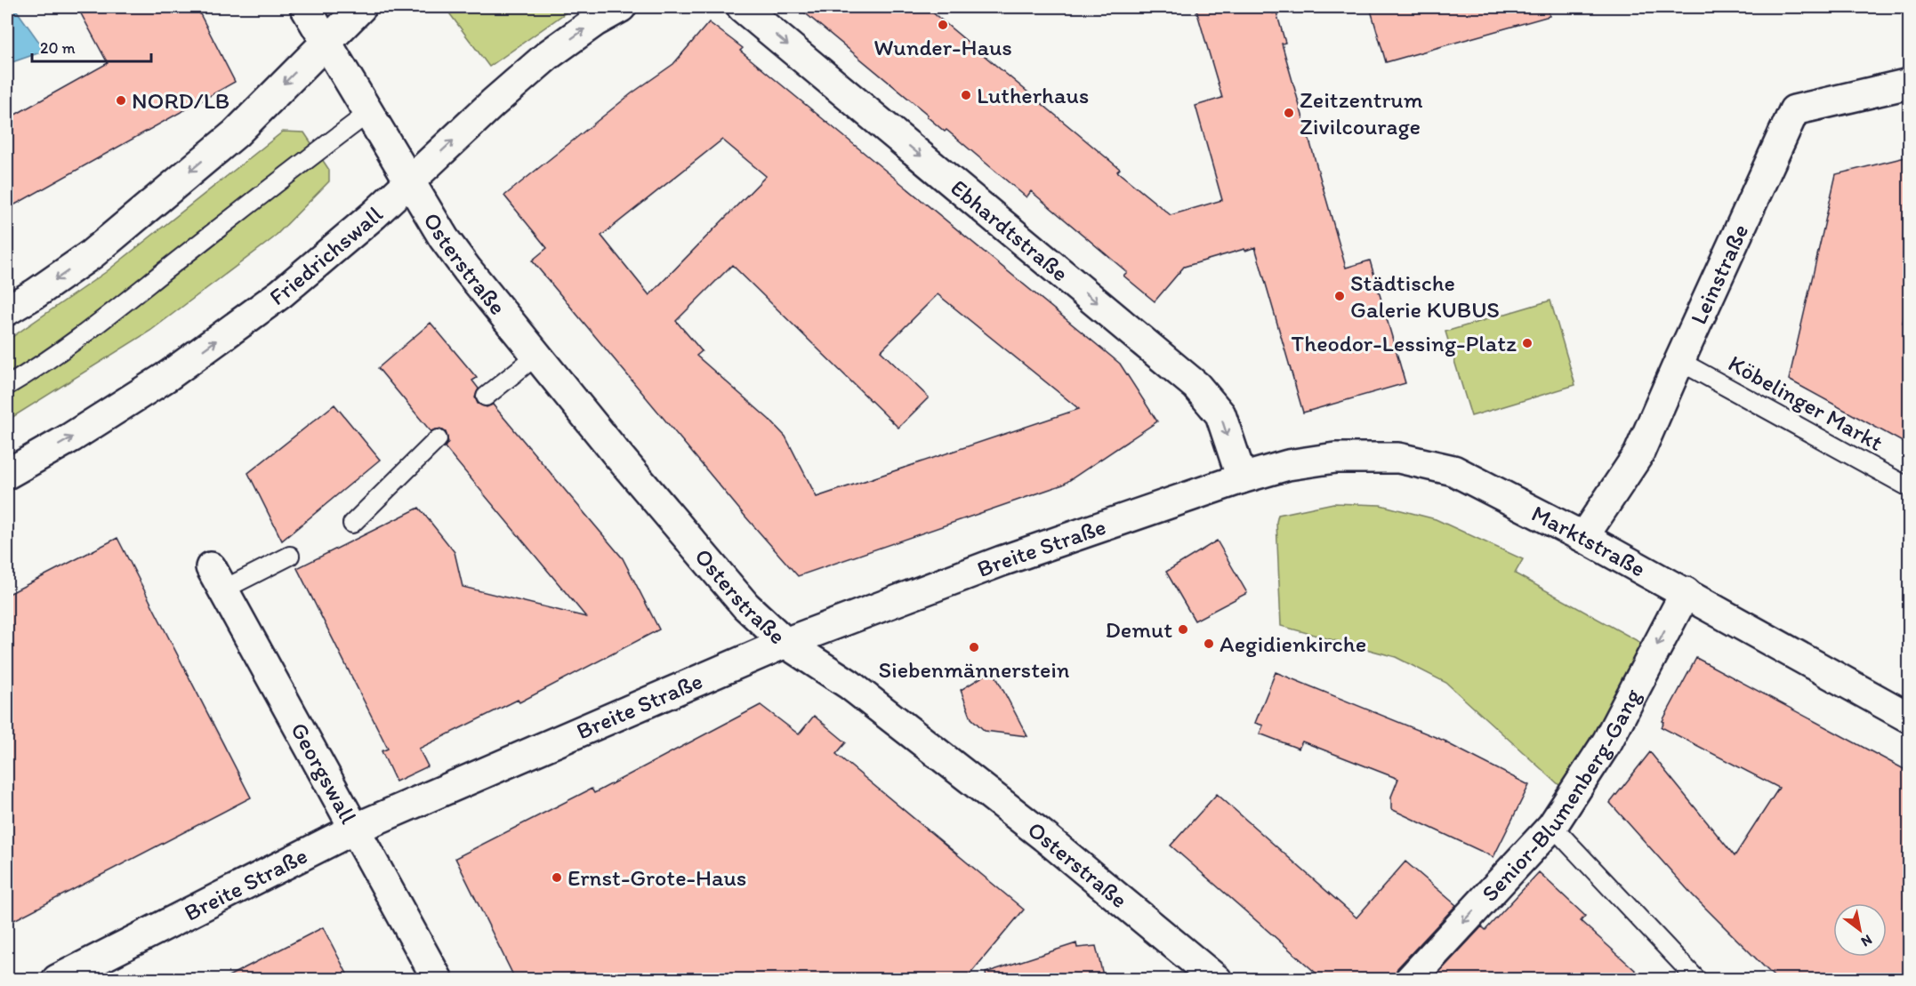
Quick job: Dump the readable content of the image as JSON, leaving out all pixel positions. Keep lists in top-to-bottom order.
{
  "streets": {
    "street": [
      "Ebhardtstraße",
      "Friedrichswall",
      "Osterstraße",
      "Leinstraße",
      "Marktstraße",
      "Breite Straße",
      "Georgswall",
      "Senior-Blumenberg-Gang"
    ],
    "lane": ["Köbelinger Markt"]
  },
  "crossings": [
    ["Ebhardtstraße", "Marktstraße"],
    ["Ebhardtstraße", "Breite Straße"],
    ["Friedrichswall", "Osterstraße"],
    ["Osterstraße", "Breite Straße"],
    ["Leinstraße", "Köbelinger Markt"],
    ["Leinstraße", "Marktstraße"],
    ["Marktstraße", "Breite Straße"],
    ["Marktstraße", "Senior-Blumenberg-Gang"],
    ["Breite Straße", "Georgswall"]
  ],
  "one_way": ["Ebhardtstraße", "Senior-Blumenberg-Gang"],
  "places": [
    "Wunder-Haus",
    "Lutherhaus",
    "NORD/LB",
    "Zeitzentrum Zivilcourage",
    "Städtische Galerie KUBUS",
    "Theodor-Lessing-Platz",
    "Demut",
    "Aegidienkirche",
    "Siebenmännerstein",
    "Ernst-Grote-Haus"
  ],
  "scale_bar": "20 m",
  "north": "bottom right"
}
